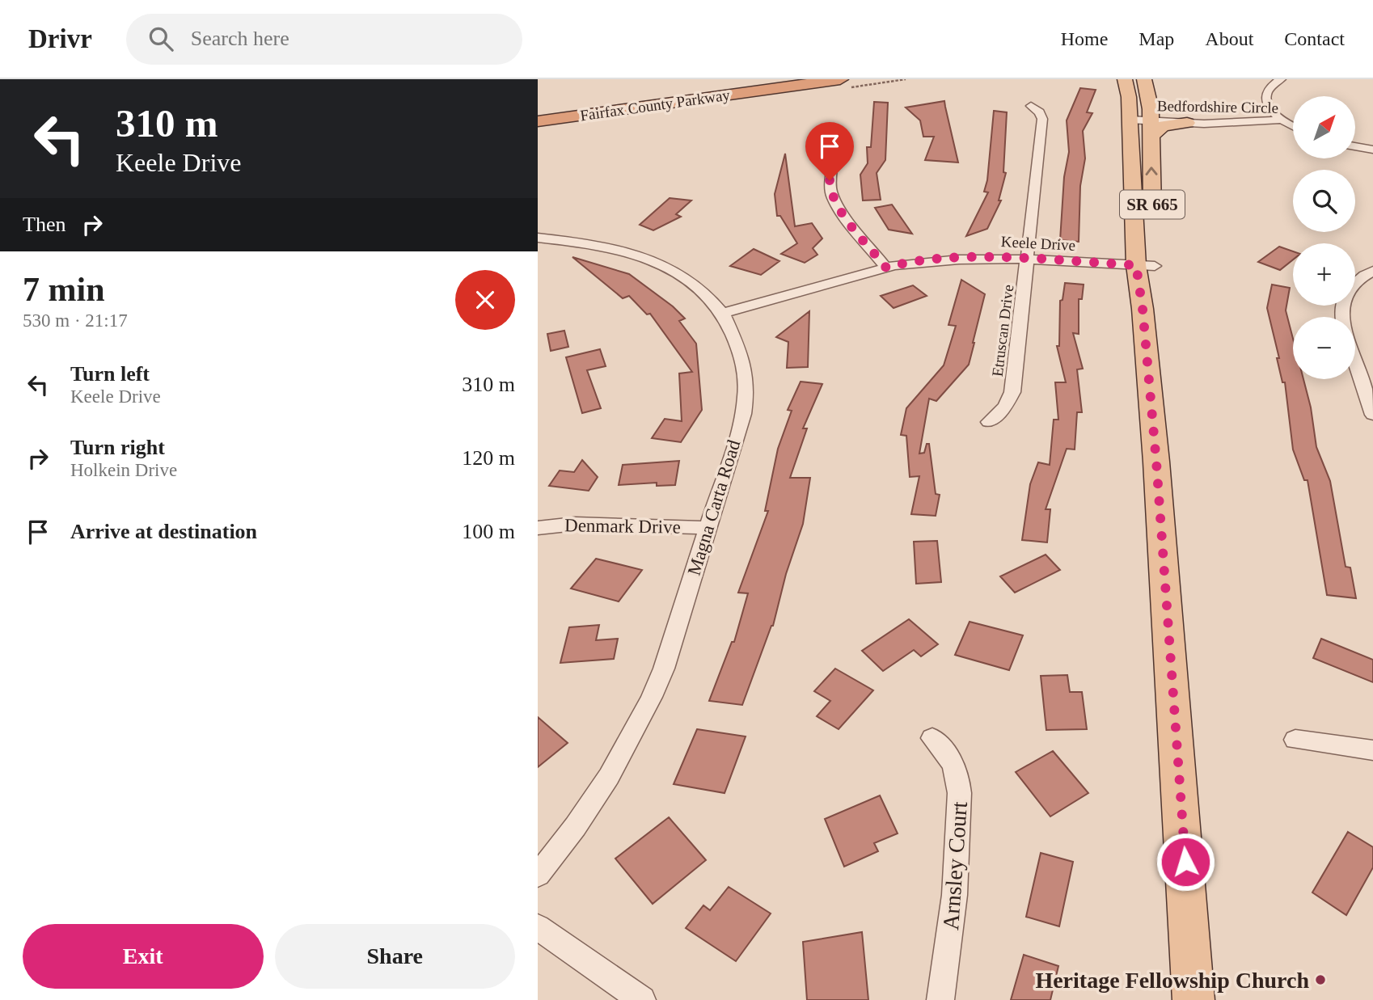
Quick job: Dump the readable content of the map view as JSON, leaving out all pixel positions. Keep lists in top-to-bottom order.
{
  "streets": {
    "highway": ["Fairfax County Parkway"],
    "main road": ["SR 665"],
    "street": [
      "Bedfordshire Circle",
      "Keele Drive",
      "Etruscan Drive",
      "Magna Carta Road",
      "Denmark Drive",
      "Arnsley Court"
    ]
  },
  "crossings": [
    ["Bedfordshire Circle", "SR 665"],
    ["SR 665", "Keele Drive"],
    ["Keele Drive", "Etruscan Drive"],
    ["Keele Drive", "Magna Carta Road"],
    ["Magna Carta Road", "Denmark Drive"]
  ],
  "places": ["Heritage Fellowship Church"],
  "north": "top right",
  "page": {
    "header": "Drivr",
    "search": "Search here",
    "nav": [
      "Home",
      "Map",
      "About",
      "Contact"
    ],
    "turn": ["310 m", "Keele Drive"],
    "map_buttons": ["+", "−"],
    "then": "Then",
    "heading": ["7 min", "530 m · 21:17"],
    "list": [
      {
        "name": "Turn left",
        "note": "Keele Drive",
        "value": "310 m"
      },
      {
        "name": "Turn right",
        "note": "Holkein Drive",
        "value": "120 m"
      },
      {
        "name": "Arrive at destination",
        "value": "100 m"
      }
    ],
    "buttons": ["Exit", "Share"]
  }
}
